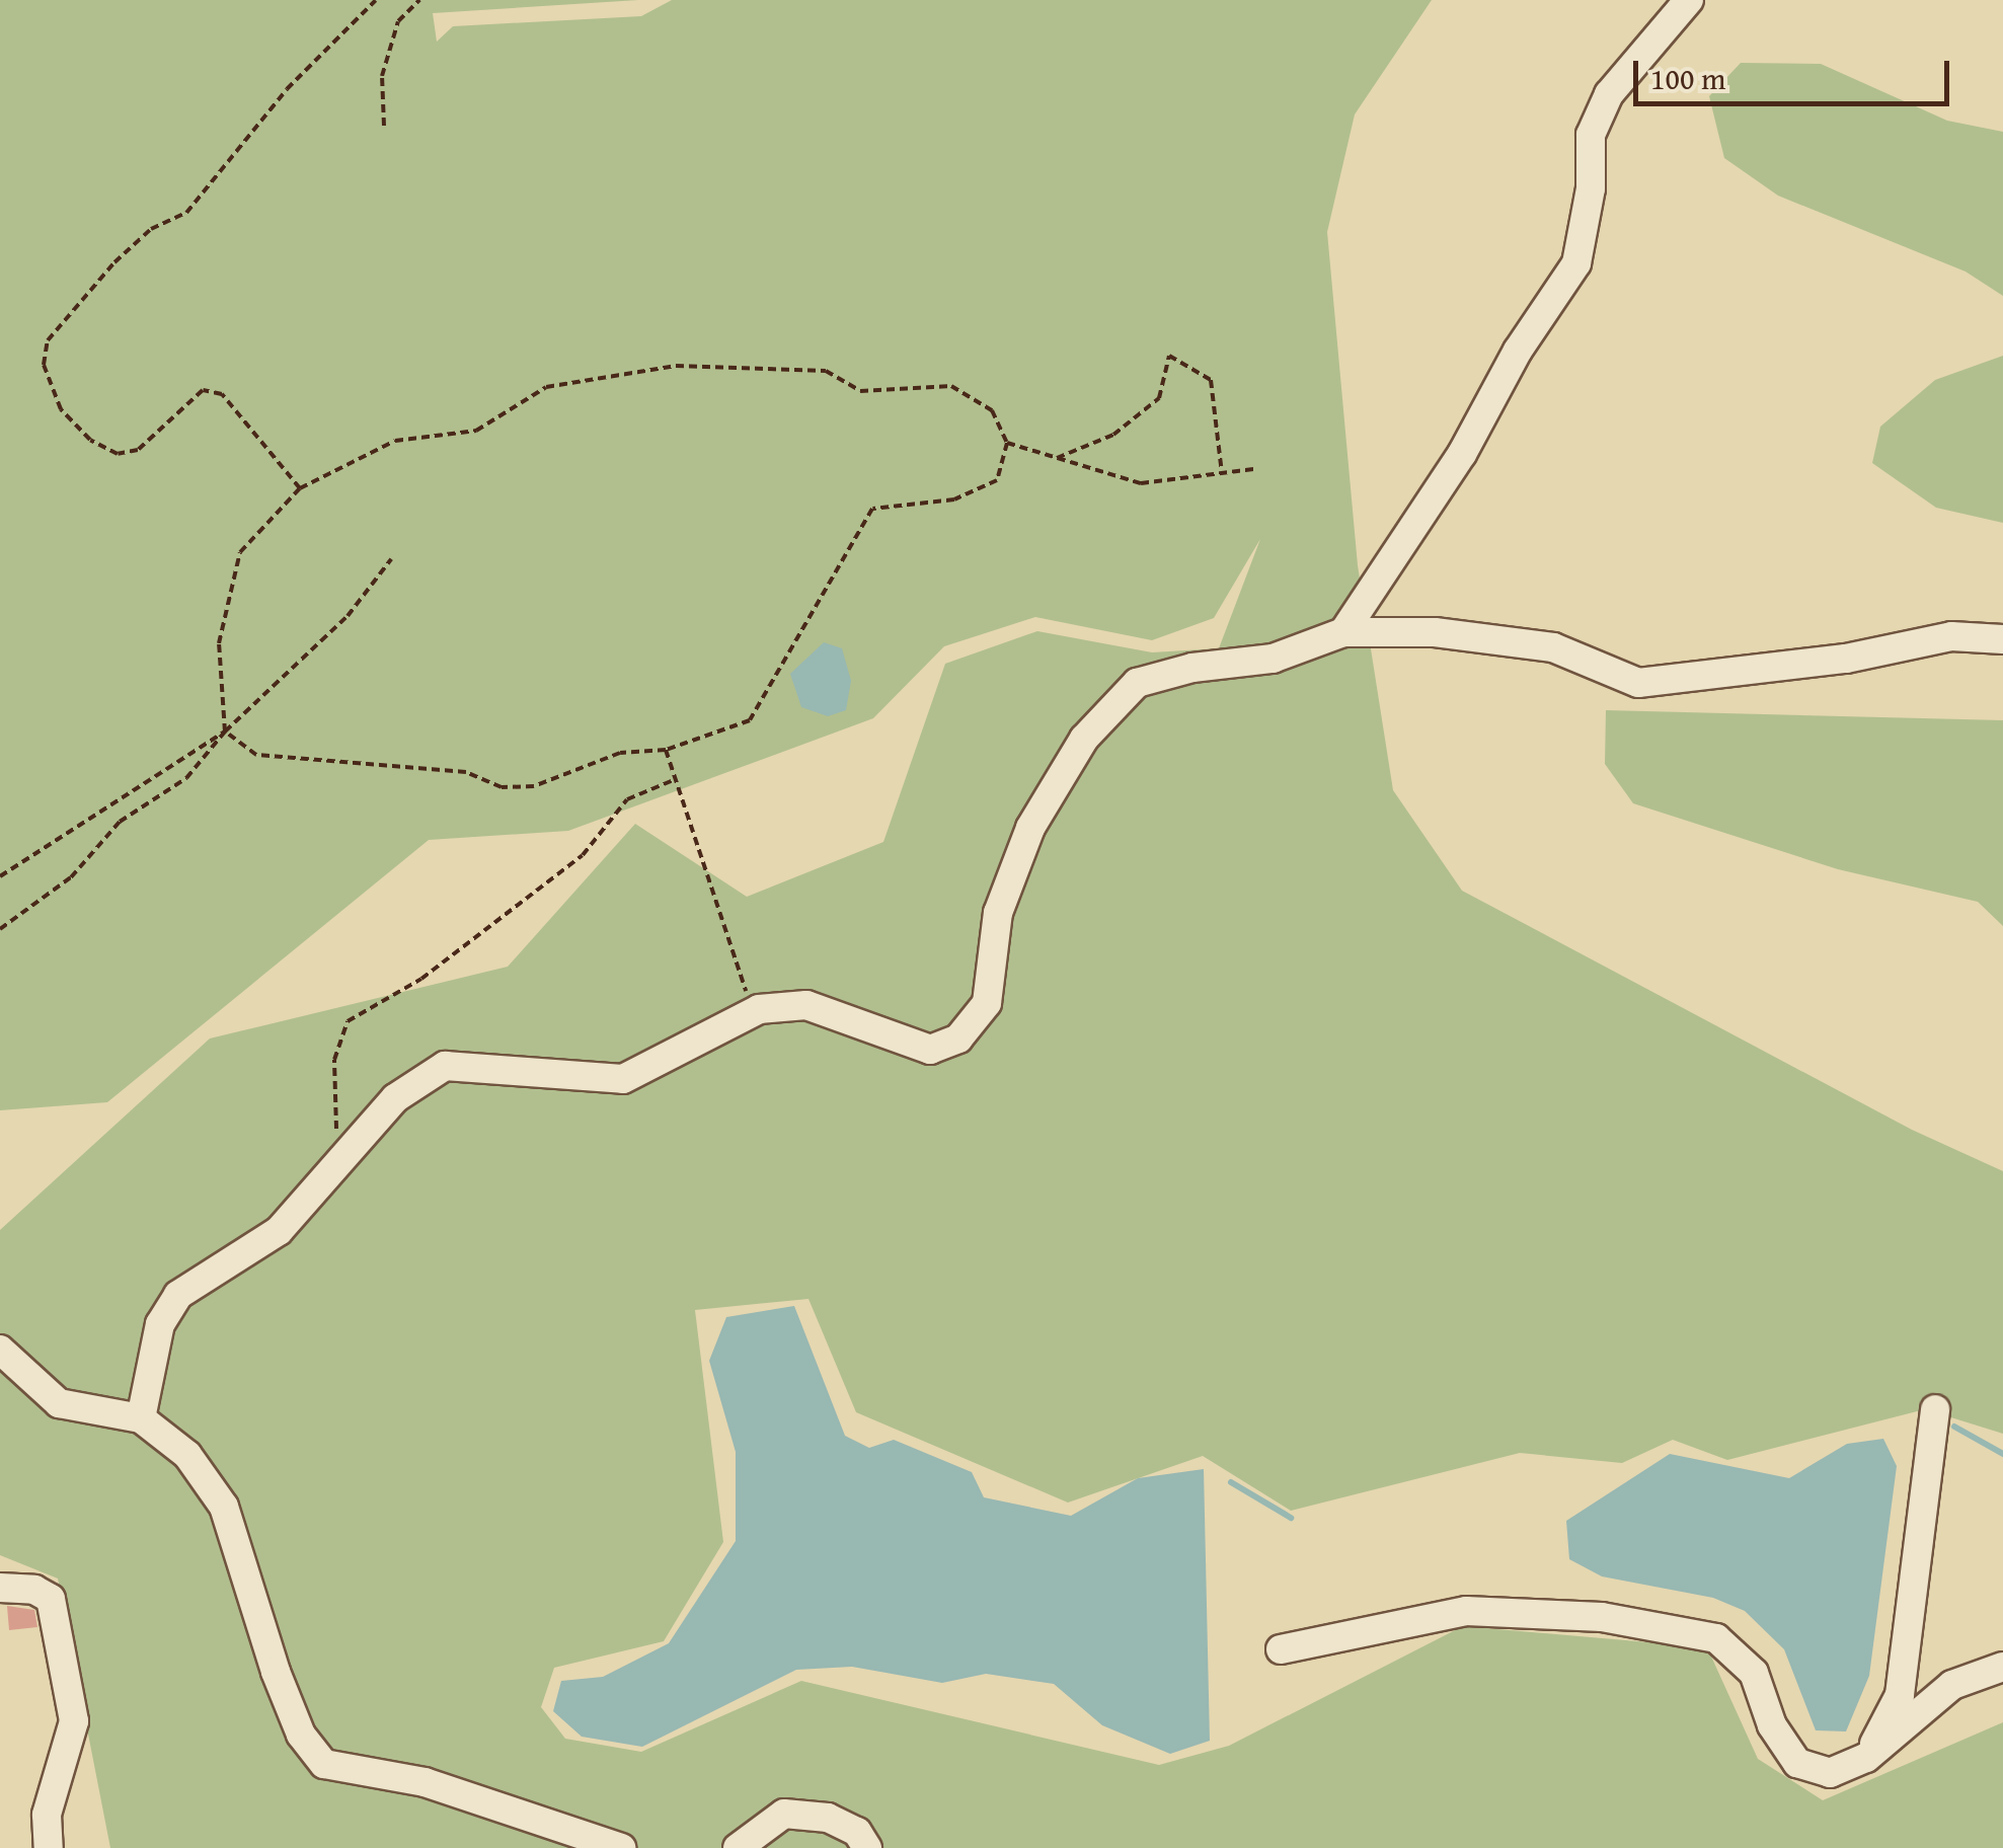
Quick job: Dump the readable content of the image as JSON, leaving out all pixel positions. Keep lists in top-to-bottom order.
{
  "scale_bar": "100 m"
}
